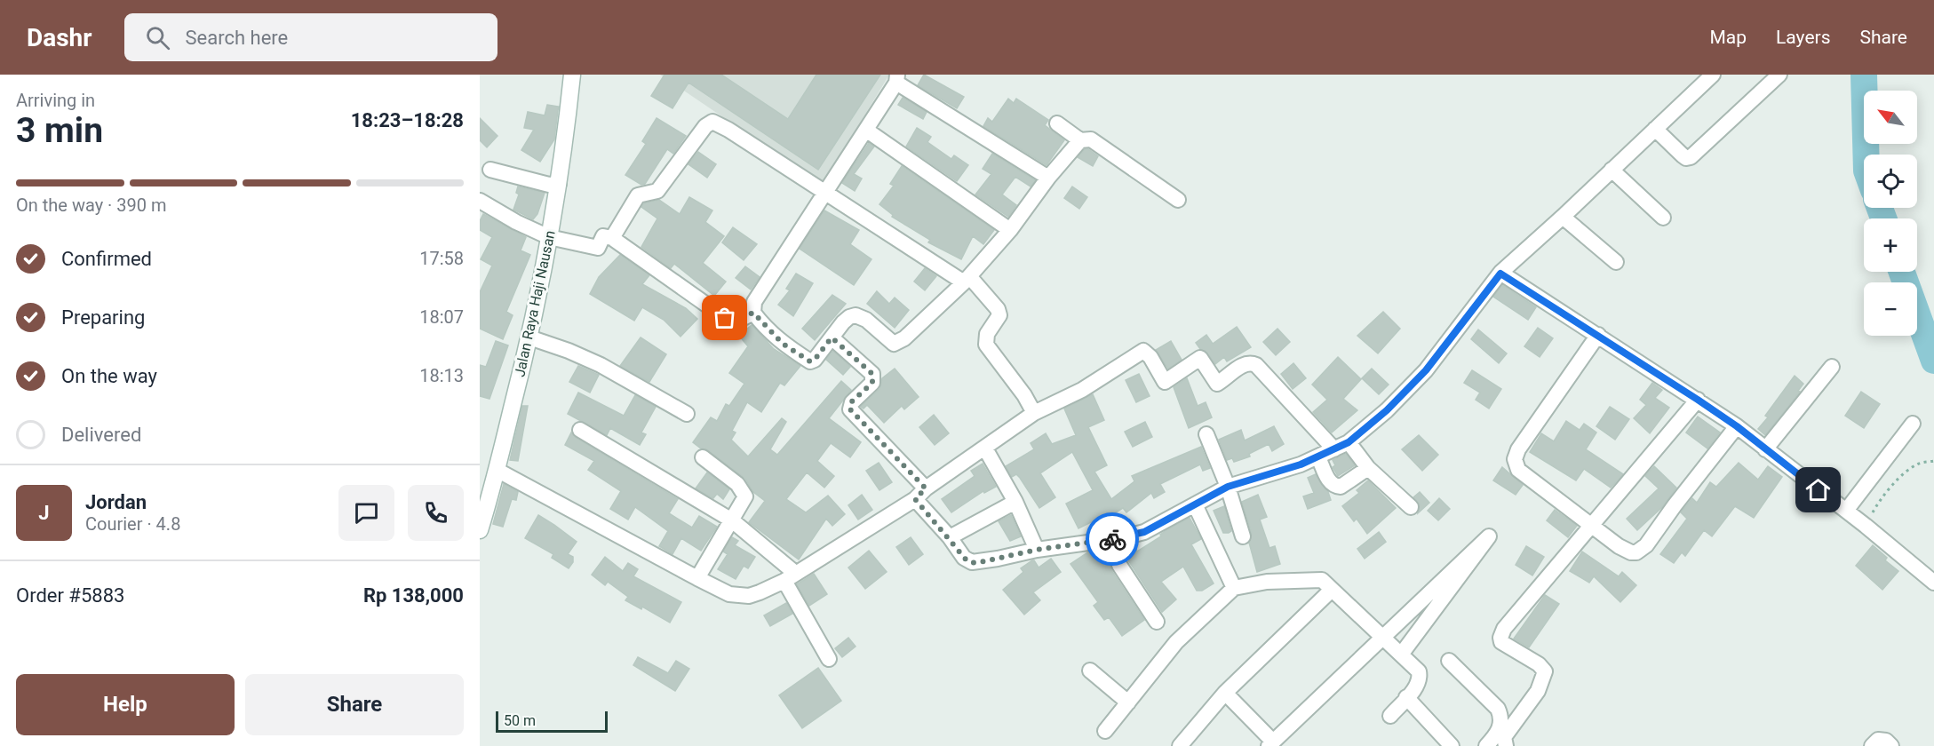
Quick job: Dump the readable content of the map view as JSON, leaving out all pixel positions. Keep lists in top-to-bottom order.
{
  "streets": {
    "street": ["Jalan Raya Haji Nausan"]
  },
  "scale_bar": "50 m",
  "north": "top left",
  "page": {
    "header": "Dashr",
    "search": "Search here",
    "nav": ["Map", "Layers", "Share"],
    "heading": ["3 min", "Arriving in", "18:23–18:28"],
    "panel": [
      "Jordan",
      "Courier · 4.8",
      "Order #5883",
      "Rp 138,000"
    ],
    "map_buttons": ["+", "−"],
    "bar": "On the way · 390 m",
    "list": [
      ["Confirmed", "17:58"],
      ["Preparing", "18:07"],
      ["On the way", "18:13"],
      "Delivered"
    ],
    "round": "J",
    "buttons": ["Help", "Share"],
    "scale": "50 m"
  }
}
